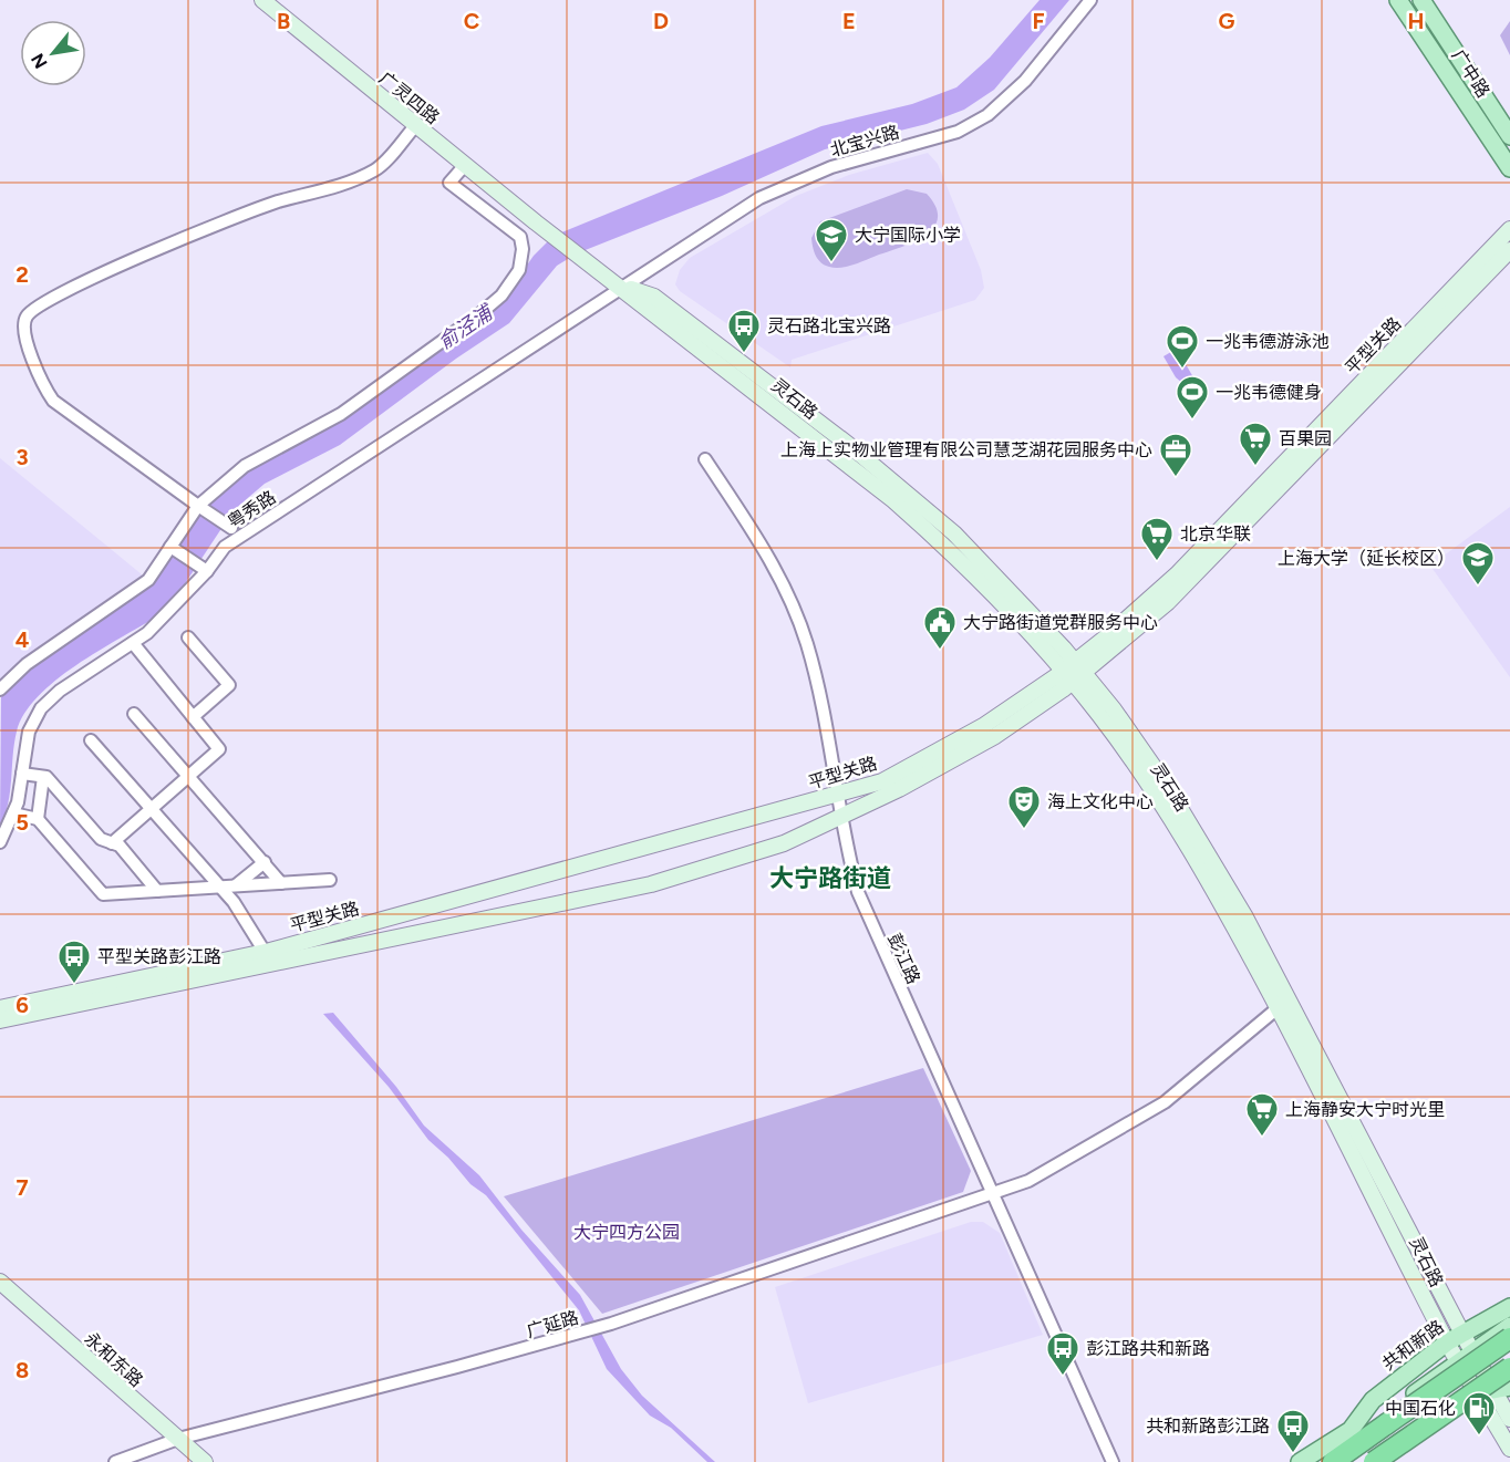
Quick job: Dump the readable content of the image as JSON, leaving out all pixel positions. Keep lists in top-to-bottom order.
{
  "streets": {
    "main road": ["广中路", "共和新路"],
    "street": [
      "广灵四路",
      "北宝兴路",
      "平型关路",
      "灵石路",
      "粤秀路",
      "彭江路",
      "广延路",
      "永和东路"
    ]
  },
  "crossings": [
    ["广灵四路", "灵石路"],
    ["北宝兴路", "灵石路"],
    ["北宝兴路", "粤秀路"],
    ["平型关路", "灵石路"],
    ["平型关路", "彭江路"],
    ["灵石路", "粤秀路"],
    ["灵石路", "广延路"],
    ["灵石路", "共和新路"],
    ["彭江路", "广延路"],
    ["广延路", "永和东路"]
  ],
  "districts": ["大宁路街道"],
  "water": ["俞泾浦"],
  "parks": ["大宁四方公园"],
  "places": {
    "school or university": ["大宁国际小学", "上海大学（延长校区）"],
    "bus stop": [
      "灵石路北宝兴路",
      "平型关路彭江路",
      "彭江路共和新路",
      "共和新路彭江路"
    ],
    "sports": ["一兆韦德游泳池", "一兆韦德健身"],
    "supermarket": ["百果园", "北京华联", "上海静安大宁时光里"],
    "office": ["上海上实物业管理有限公司慧芝湖花园服务中心"],
    "public building": ["大宁路街道党群服务中心"],
    "theatre": ["海上文化中心"],
    "fuel station": ["中国石化"]
  },
  "north": "bottom left",
  "grid": {
    "columns": [
      "B",
      "C",
      "D",
      "E",
      "F",
      "G",
      "H"
    ],
    "rows": [
      "2",
      "3",
      "4",
      "5",
      "6",
      "7",
      "8"
    ]
  }
}
